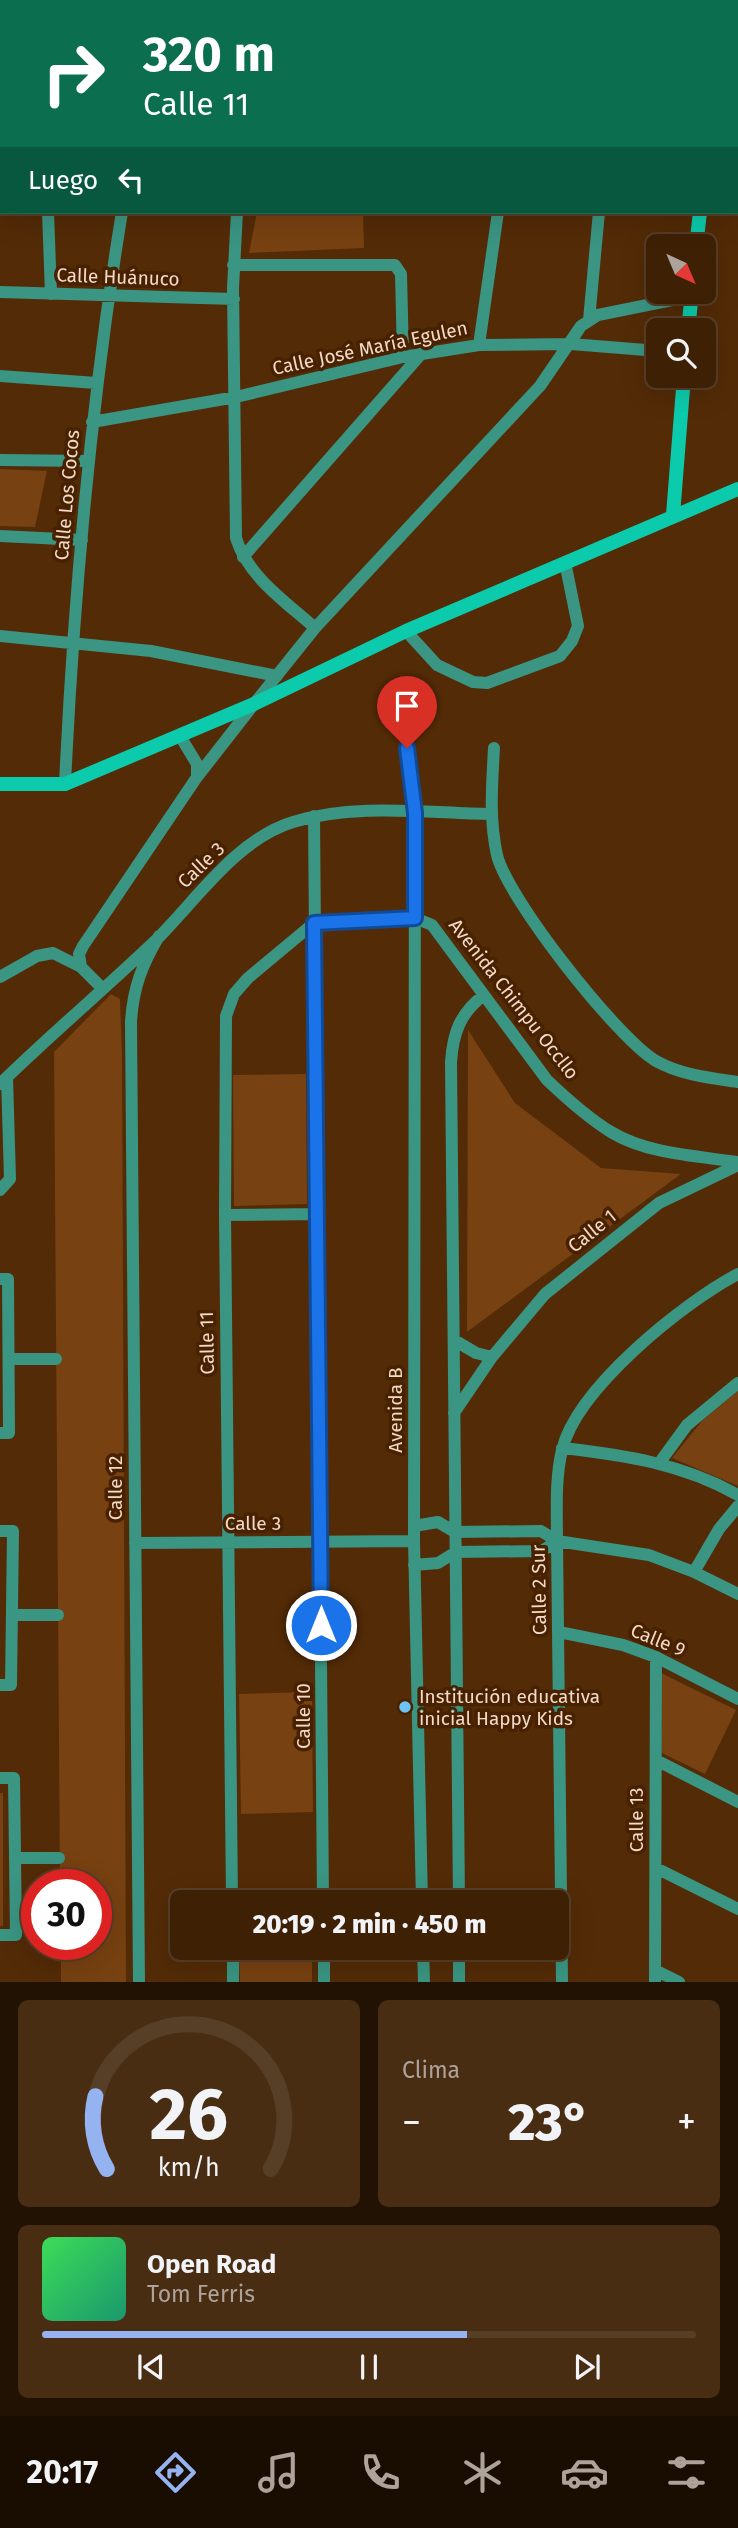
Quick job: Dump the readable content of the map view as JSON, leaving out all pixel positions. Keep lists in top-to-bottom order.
{
  "streets": {
    "street": [
      "Calle Huánuco",
      "Calle José María Egulen",
      "Calle Los Cocos",
      "Calle 3",
      "Avenida Chimpu Occllo",
      "Calle 1",
      "Calle 11",
      "Avenida B",
      "Calle 12",
      "Calle 2 Sur",
      "Calle 9",
      "Calle 10",
      "Calle 13"
    ]
  },
  "crossings": [
    ["Calle Huánuco", "Calle Los Cocos"],
    ["Calle José María Egulen", "Calle Los Cocos"],
    ["Calle 3", "Calle 11"],
    ["Calle 3", "Avenida B"],
    ["Calle 3", "Calle 12"],
    ["Calle 3", "Calle 10"],
    ["Avenida Chimpu Occllo", "Calle 1"],
    ["Avenida Chimpu Occllo", "Avenida B"],
    ["Calle 11", "Calle 10"],
    ["Calle 2 Sur", "Calle 9"],
    ["Calle 9", "Calle 13"]
  ],
  "places": ["Institución educativa inicial Happy Kids"],
  "north": "bottom right",
  "page": {
    "turn": ["320 m", "Calle 11"],
    "then": "Luego",
    "limit": "30",
    "trip": "20:19 · 2 min · 450 m",
    "tile": "Clima",
    "heat": ["−", "23°", "+"],
    "song": ["Open Road", "Tom Ferris"],
    "tabs": "20:17",
    "gauge": ["26", "km/h"]
  }
}
